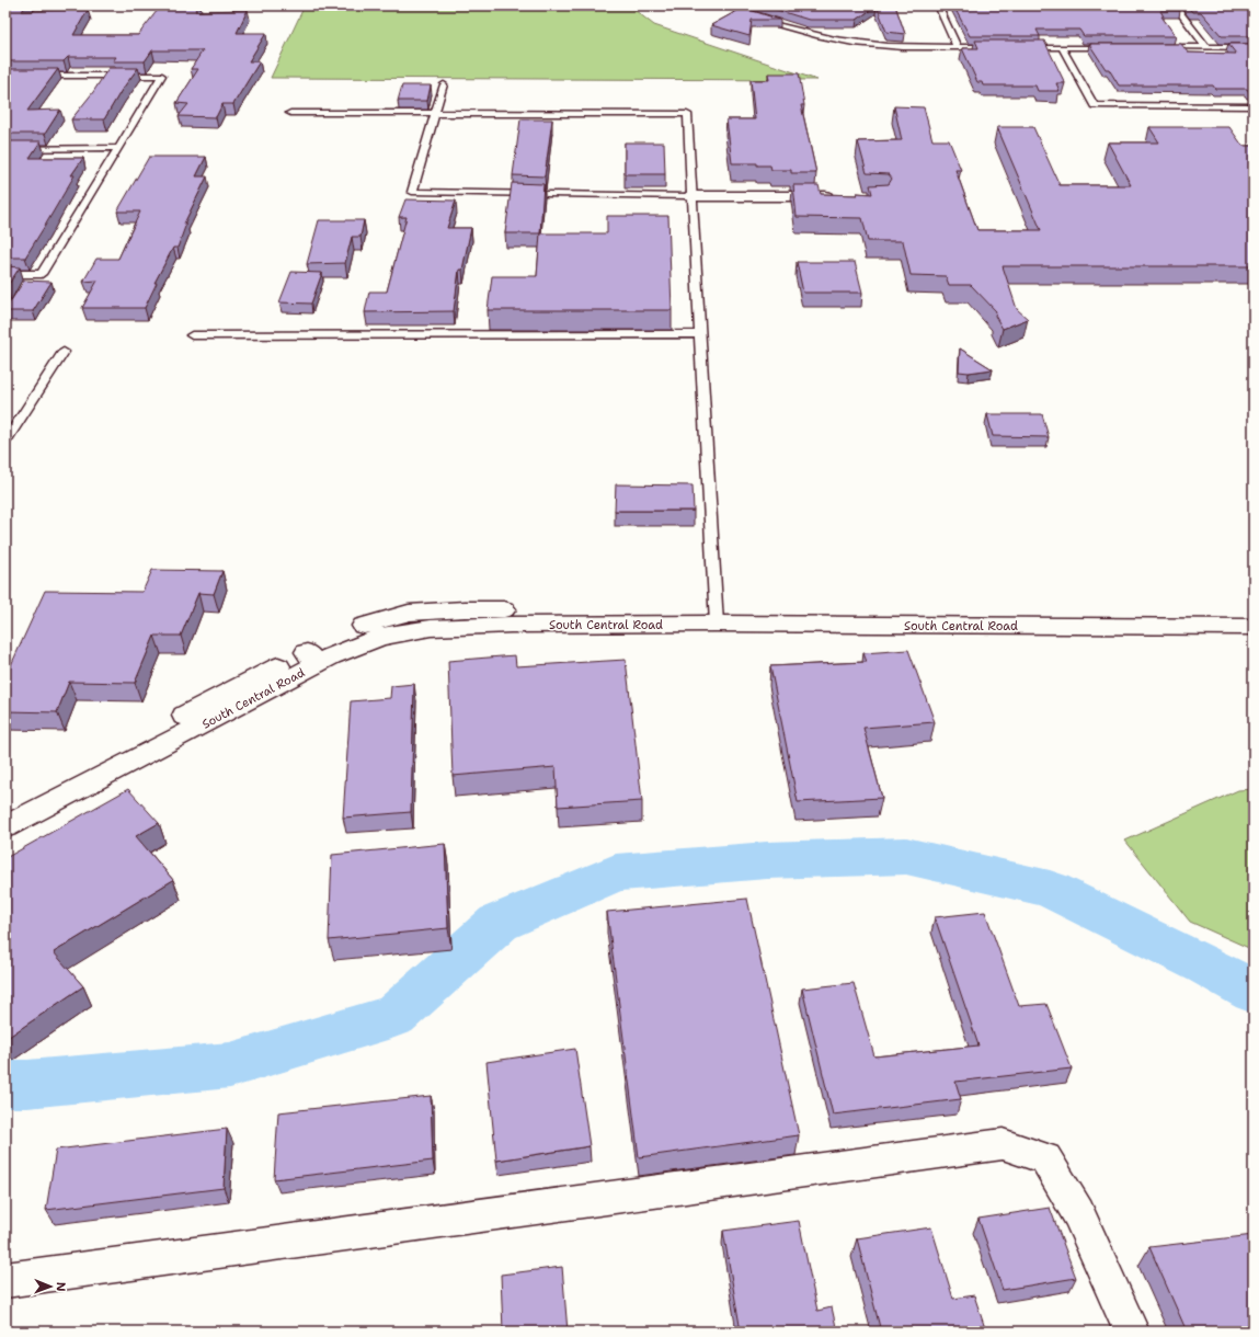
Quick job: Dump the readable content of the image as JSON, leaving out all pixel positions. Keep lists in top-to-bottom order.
{
  "streets": {
    "street": ["South Central Road"]
  },
  "north": "right"
}
